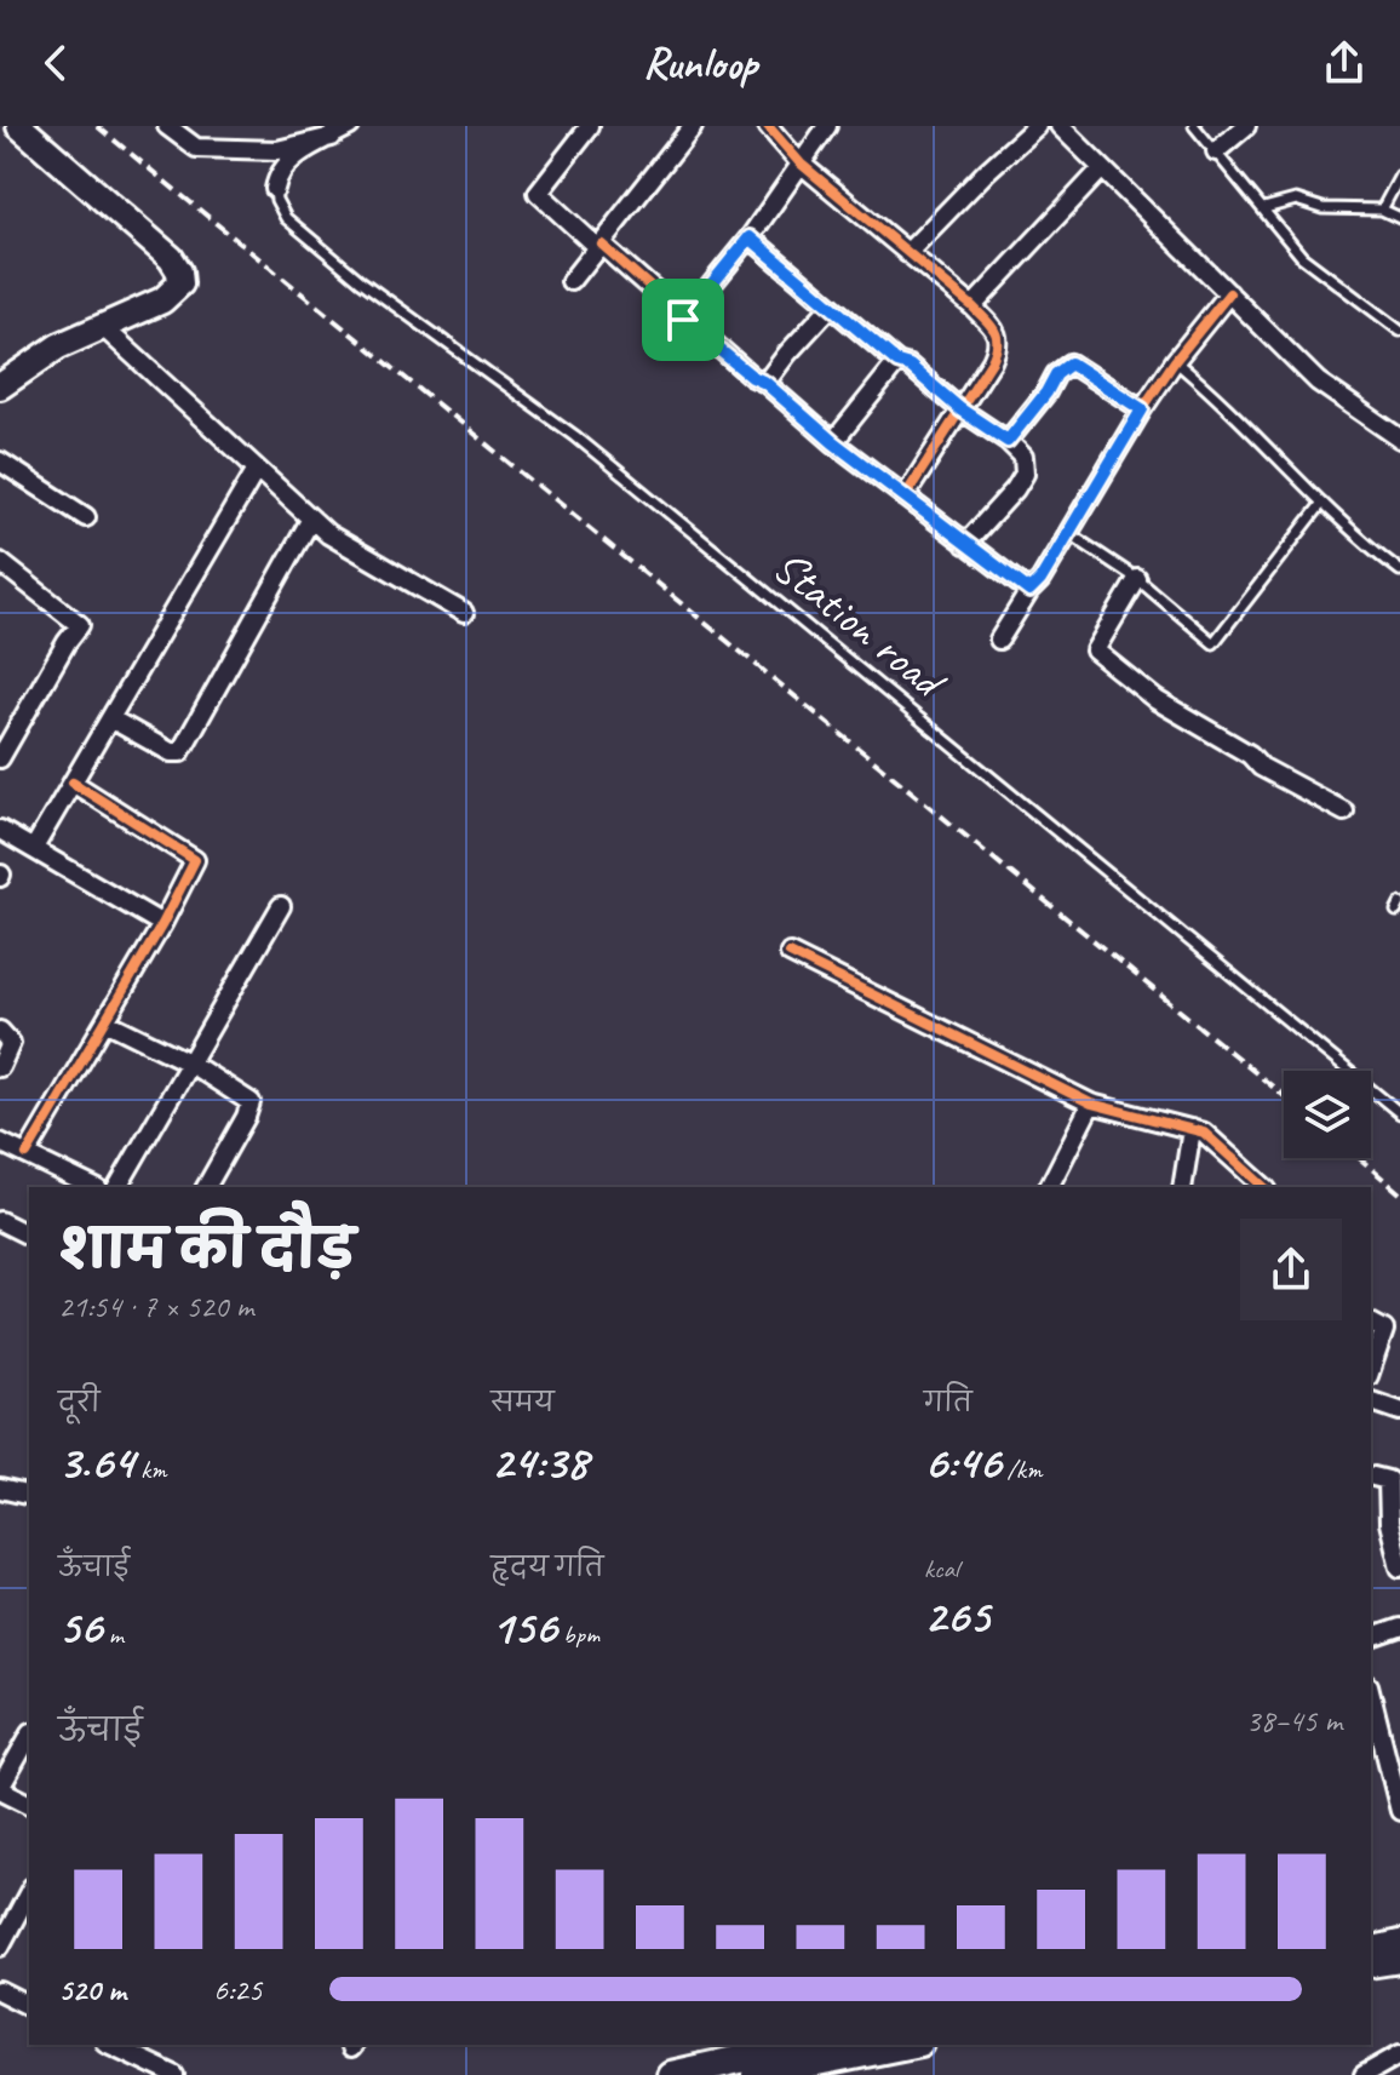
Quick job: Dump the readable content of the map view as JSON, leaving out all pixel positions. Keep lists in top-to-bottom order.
{
  "streets": {
    "lane": ["Station road"]
  },
  "page": {
    "header": "Runloop",
    "heading": ["शाम की दौड़", "21:54 · 7 × 520 m"],
    "stats": [
      ["दूरी", "3.64 km"],
      ["समय", "24:38"],
      ["गति", "6:46 /km"],
      ["ऊँचाई", "56 m"],
      ["हृदय गति", "156 bpm"],
      ["kcal", "265"]
    ],
    "chart": ["ऊँचाई", "38–45 m"],
    "list": [
      {
        "name": "520 m",
        "note": "6:25"
      }
    ]
  }
}
